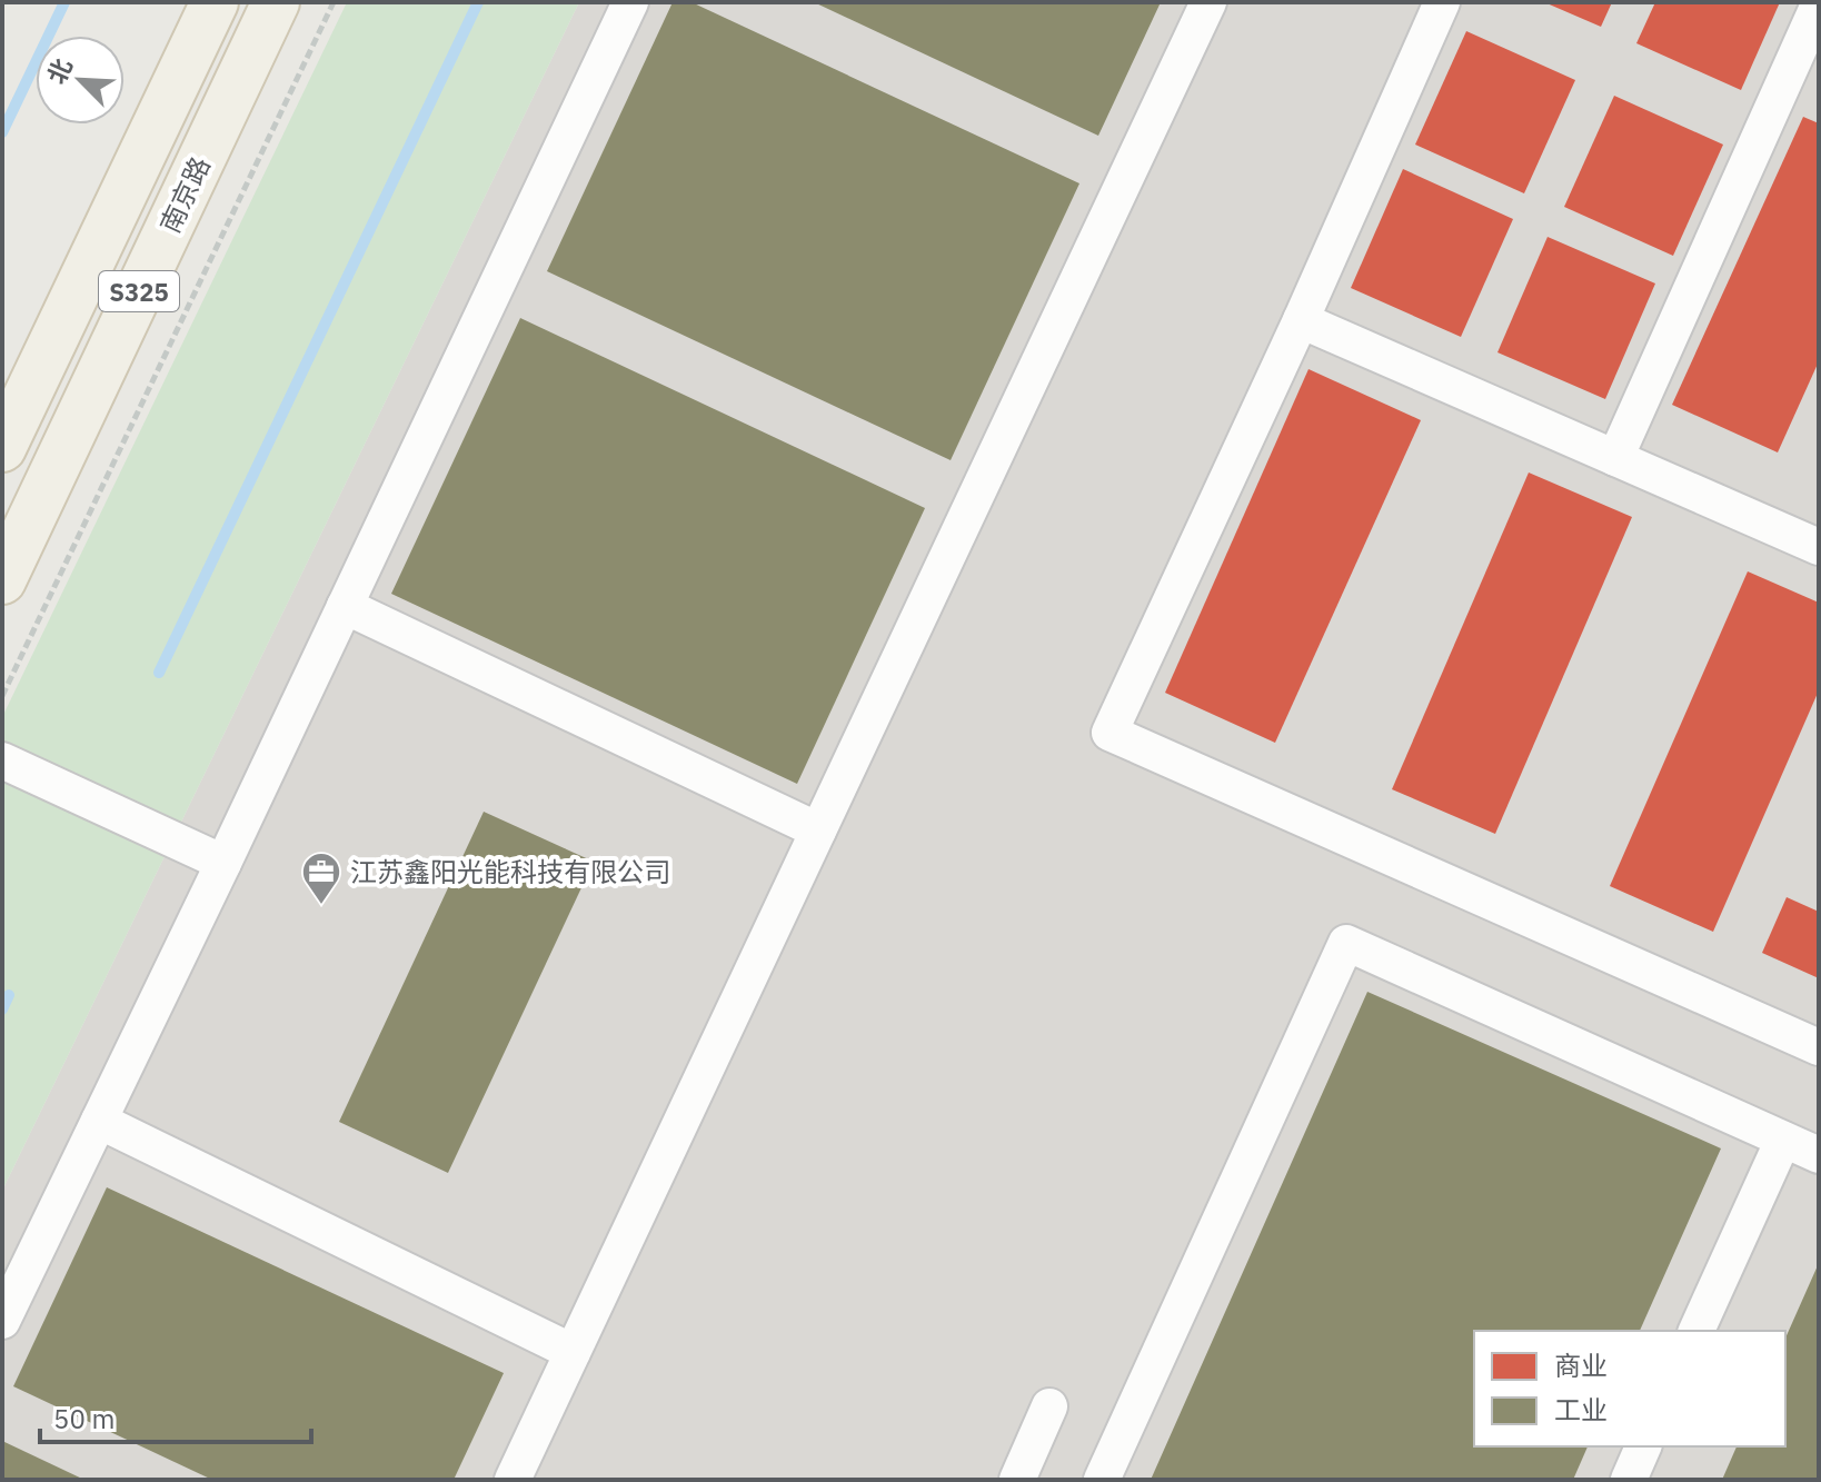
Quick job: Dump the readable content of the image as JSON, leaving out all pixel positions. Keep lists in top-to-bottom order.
{
  "streets": {
    "main road": ["南京路", "S325"]
  },
  "places": {
    "office": ["江苏鑫阳光能科技有限公司"]
  },
  "legend": ["商业", "工业"],
  "scale_bar": "50 m",
  "north": "top left"
}
